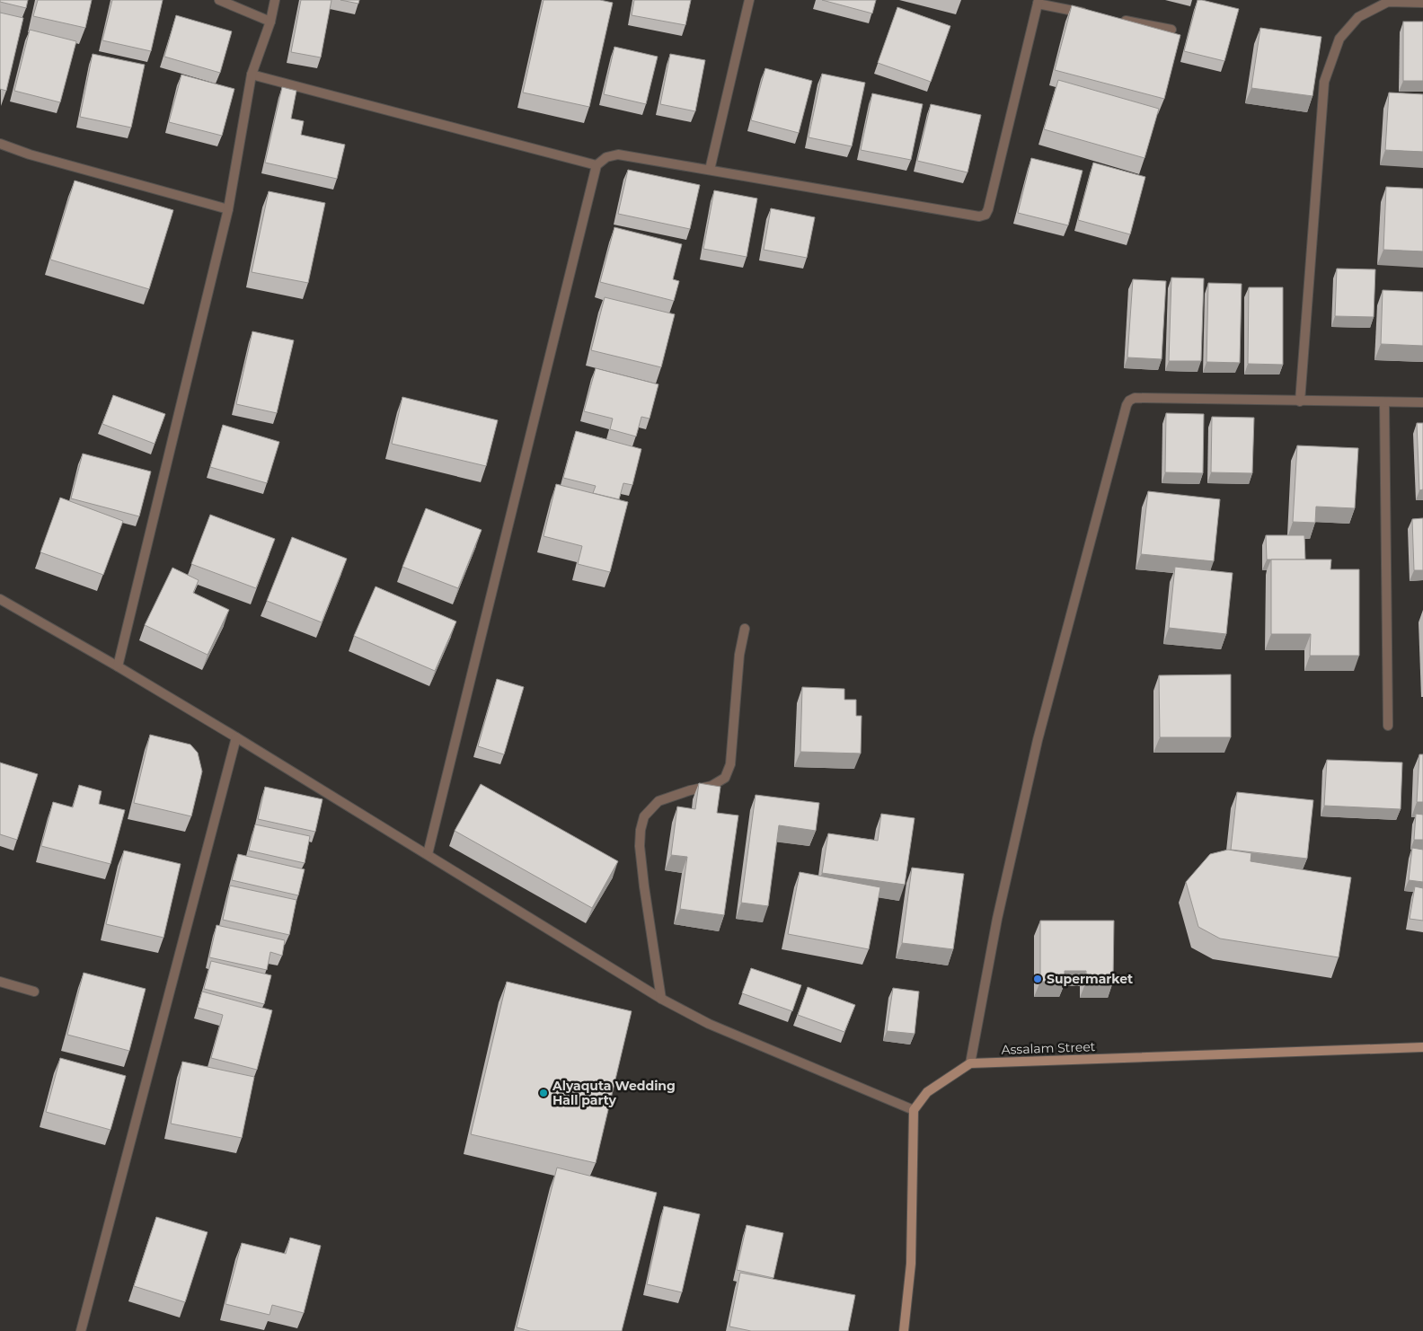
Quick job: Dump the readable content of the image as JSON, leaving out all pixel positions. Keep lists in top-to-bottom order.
{
  "streets": {
    "main road": ["Assalam Street"]
  },
  "places": ["Supermarket", "Alyaquta Wedding Hall party"]
}
